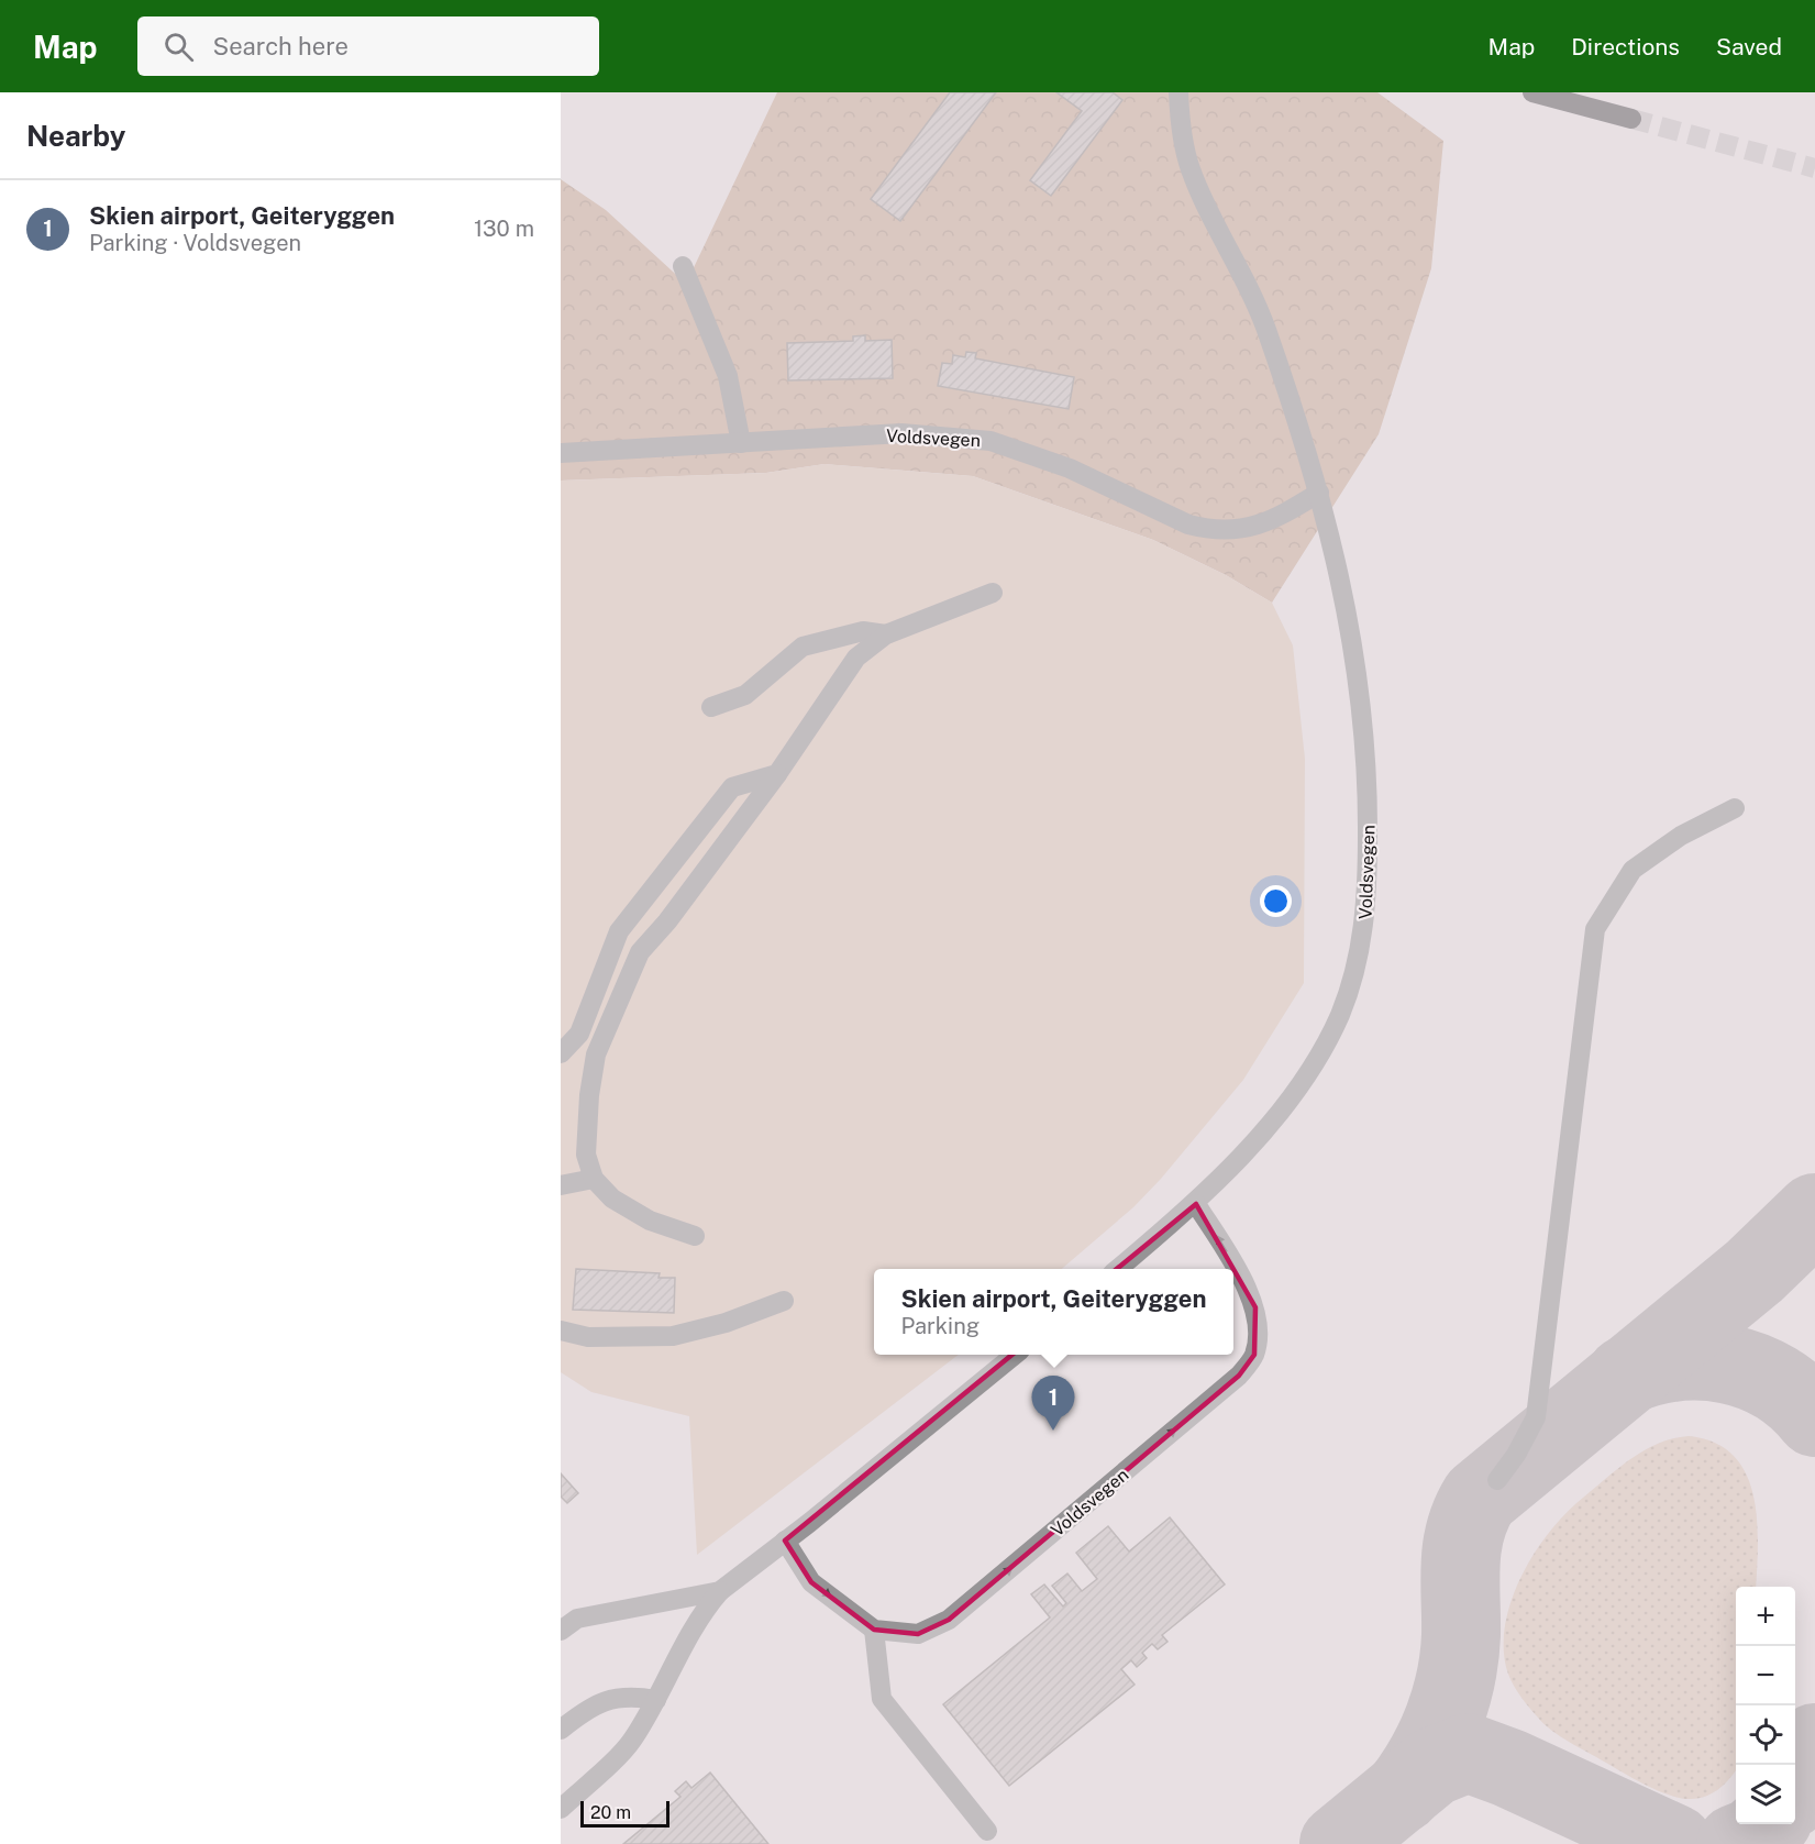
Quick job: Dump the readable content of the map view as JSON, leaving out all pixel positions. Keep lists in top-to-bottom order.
{
  "streets": {
    "street": ["Voldsvegen"]
  },
  "scale_bar": "20 m",
  "page": {
    "header": "Map",
    "search": "Search here",
    "nav": ["Map", "Directions", "Saved"],
    "heading": "Nearby",
    "list": [
      {
        "mark": "1",
        "name": "Skien airport, Geiteryggen",
        "note": "Parking · Voldsvegen",
        "value": "130 m"
      }
    ],
    "popup": ["Skien airport, Geiteryggen", "Parking"],
    "pins": "1",
    "map_buttons": ["+", "−"],
    "scale": "20 m"
  }
}
